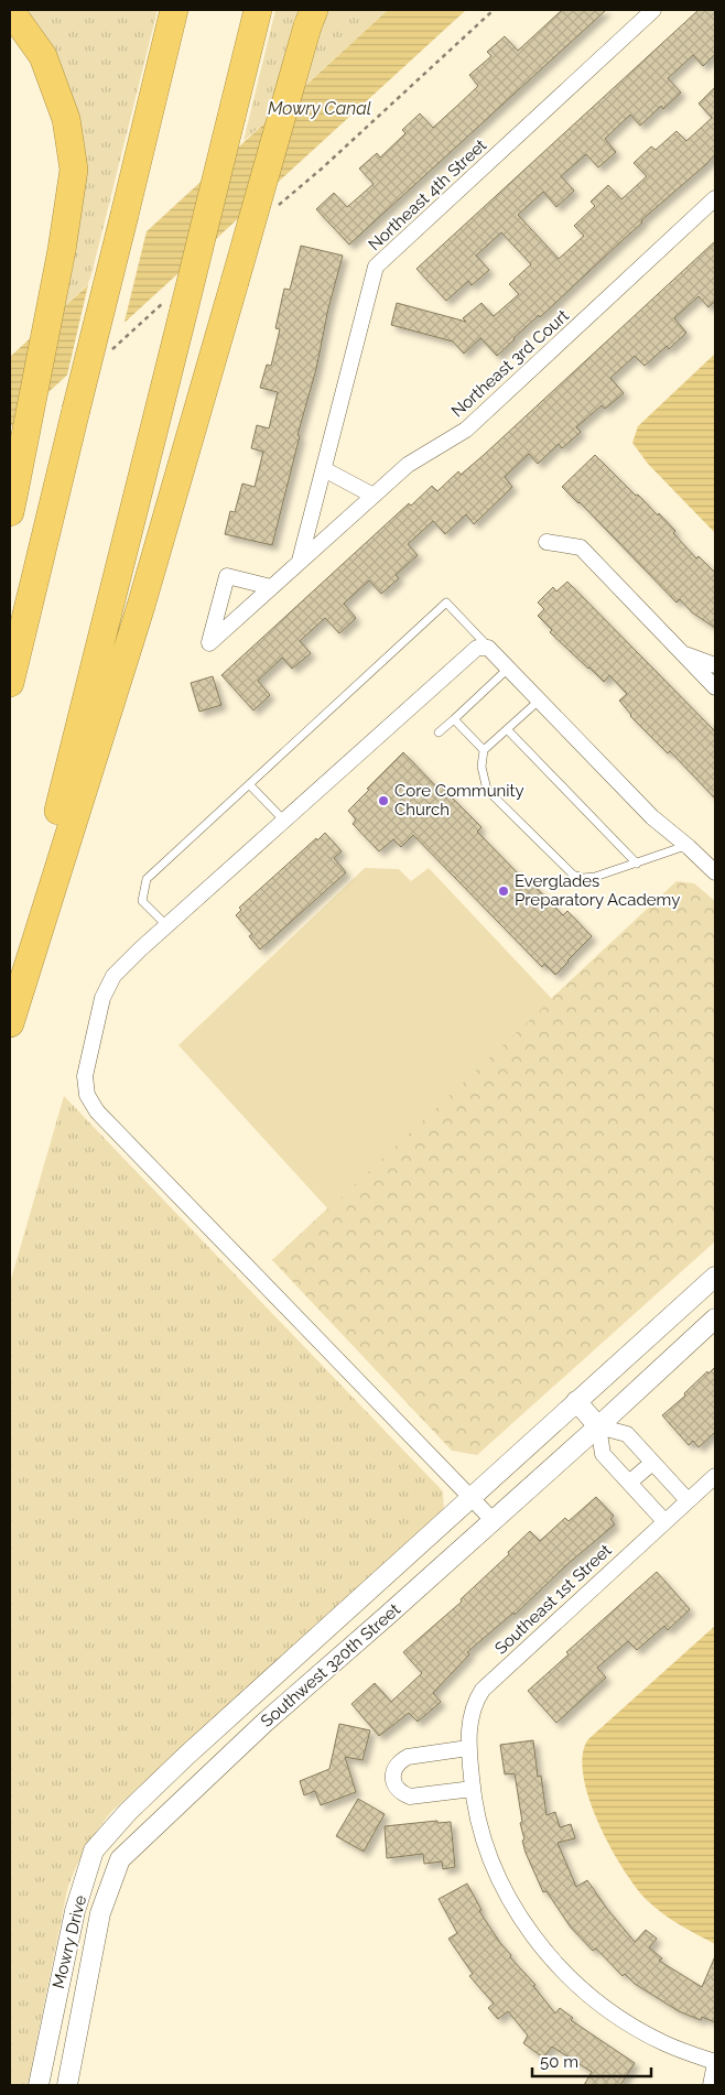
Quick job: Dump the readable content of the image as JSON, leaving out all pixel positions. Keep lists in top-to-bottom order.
{
  "streets": {
    "street": [
      "Northeast 4th Street",
      "Northeast 3rd Court",
      "Southeast 1st Street",
      "Southwest 320th Street",
      "Mowry Drive"
    ]
  },
  "crossings": [
    ["Northeast 4th Street", "Northeast 3rd Court"],
    ["Southwest 320th Street", "Mowry Drive"]
  ],
  "water": ["Mowry Canal"],
  "places": ["Core Community Church", "Everglades Preparatory Academy"],
  "scale_bar": "50 m"
}
